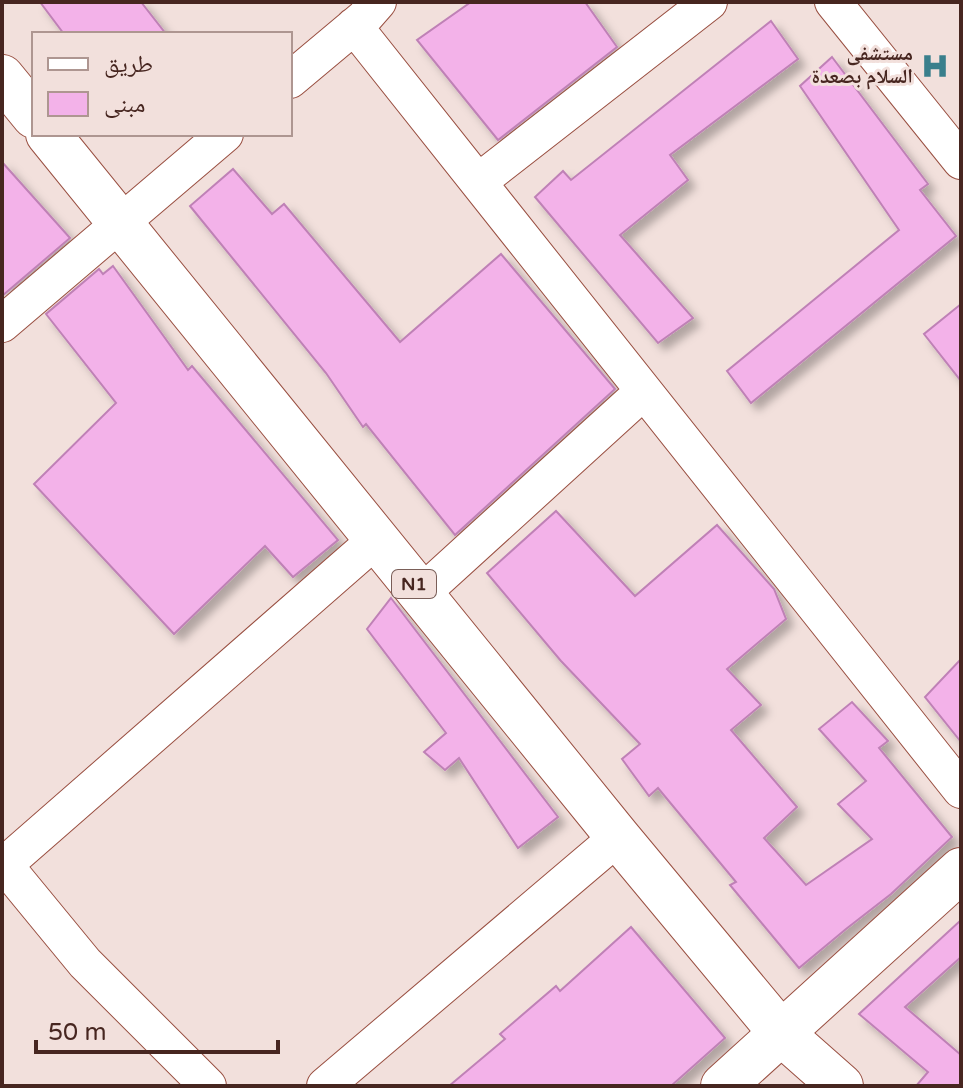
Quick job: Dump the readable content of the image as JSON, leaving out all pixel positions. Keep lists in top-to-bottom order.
{
  "streets": {
    "main road": ["N1"]
  },
  "places": {
    "hospital": ["مستشفى السلام بصعدة"]
  },
  "legend": ["طريق", "مبنى"],
  "scale_bar": "50 m"
}
